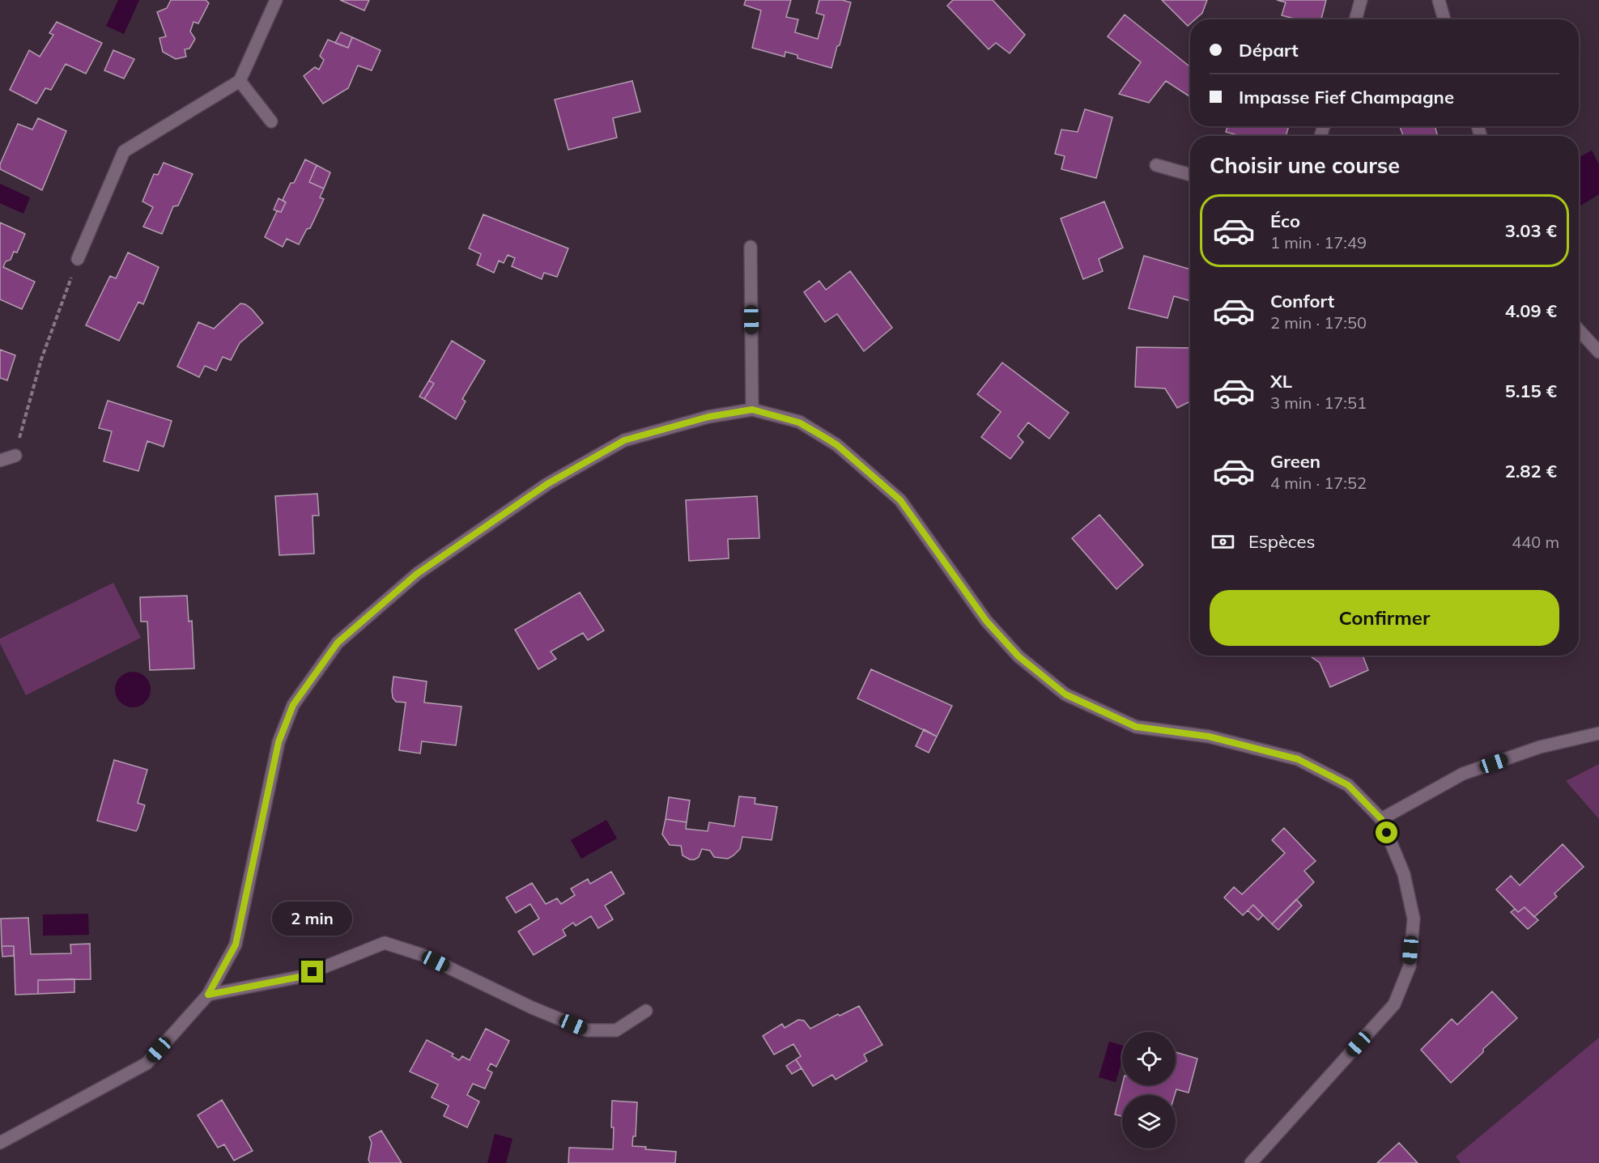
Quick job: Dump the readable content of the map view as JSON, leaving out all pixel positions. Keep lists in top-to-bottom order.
{
  "page": {
    "banner": ["Départ", "Impasse Fief Champagne"],
    "heading": "Choisir une course",
    "list": [
      {
        "name": "Éco",
        "note": "1 min · 17:49",
        "value": "3.03 €"
      },
      {
        "name": "Confort",
        "note": "2 min · 17:50",
        "value": "4.09 €"
      },
      {
        "name": "XL",
        "note": "3 min · 17:51",
        "value": "5.15 €"
      },
      {
        "name": "Green",
        "note": "4 min · 17:52",
        "value": "2.82 €"
      }
    ],
    "pay": ["Espèces", "440 m"],
    "buttons": "Confirmer",
    "bubble": "2 min"
  }
}
